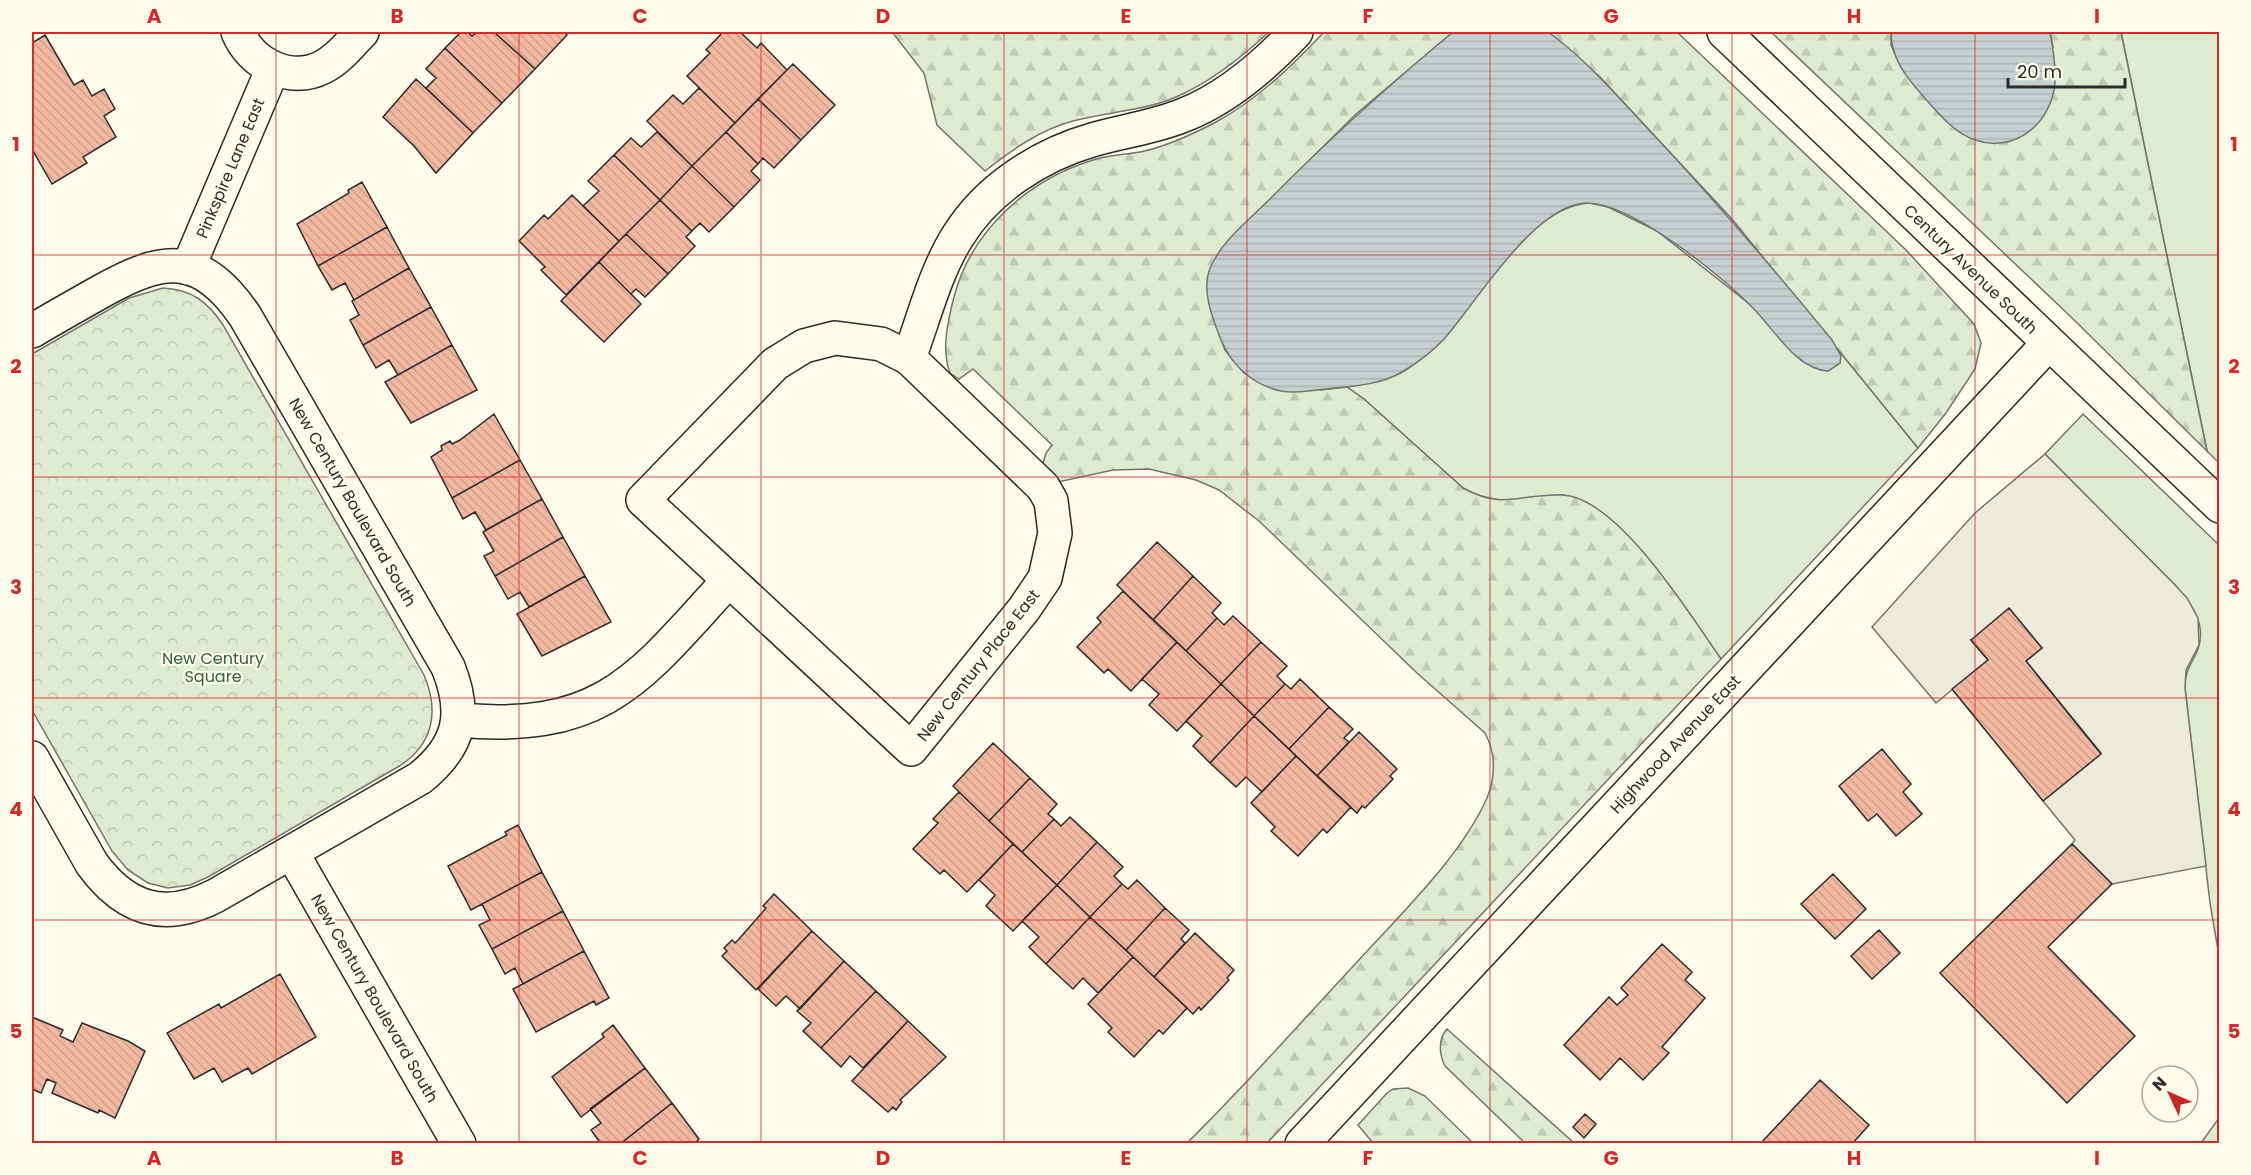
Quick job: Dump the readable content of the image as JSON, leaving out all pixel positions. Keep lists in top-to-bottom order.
{
  "streets": {
    "street": [
      "Pinkspire Lane East",
      "Century Avenue South",
      "New Century Boulevard South",
      "New Century Place East",
      "Highwood Avenue East"
    ]
  },
  "crossings": [
    ["Pinkspire Lane East", "New Century Boulevard South"],
    ["Century Avenue South", "Highwood Avenue East"]
  ],
  "parks": ["New Century Square"],
  "scale_bar": "20 m",
  "north": "top left",
  "grid": {
    "columns": [
      "A",
      "B",
      "C",
      "D",
      "E",
      "F",
      "G",
      "H",
      "I"
    ],
    "rows": [
      "1",
      "2",
      "3",
      "4",
      "5"
    ]
  }
}
